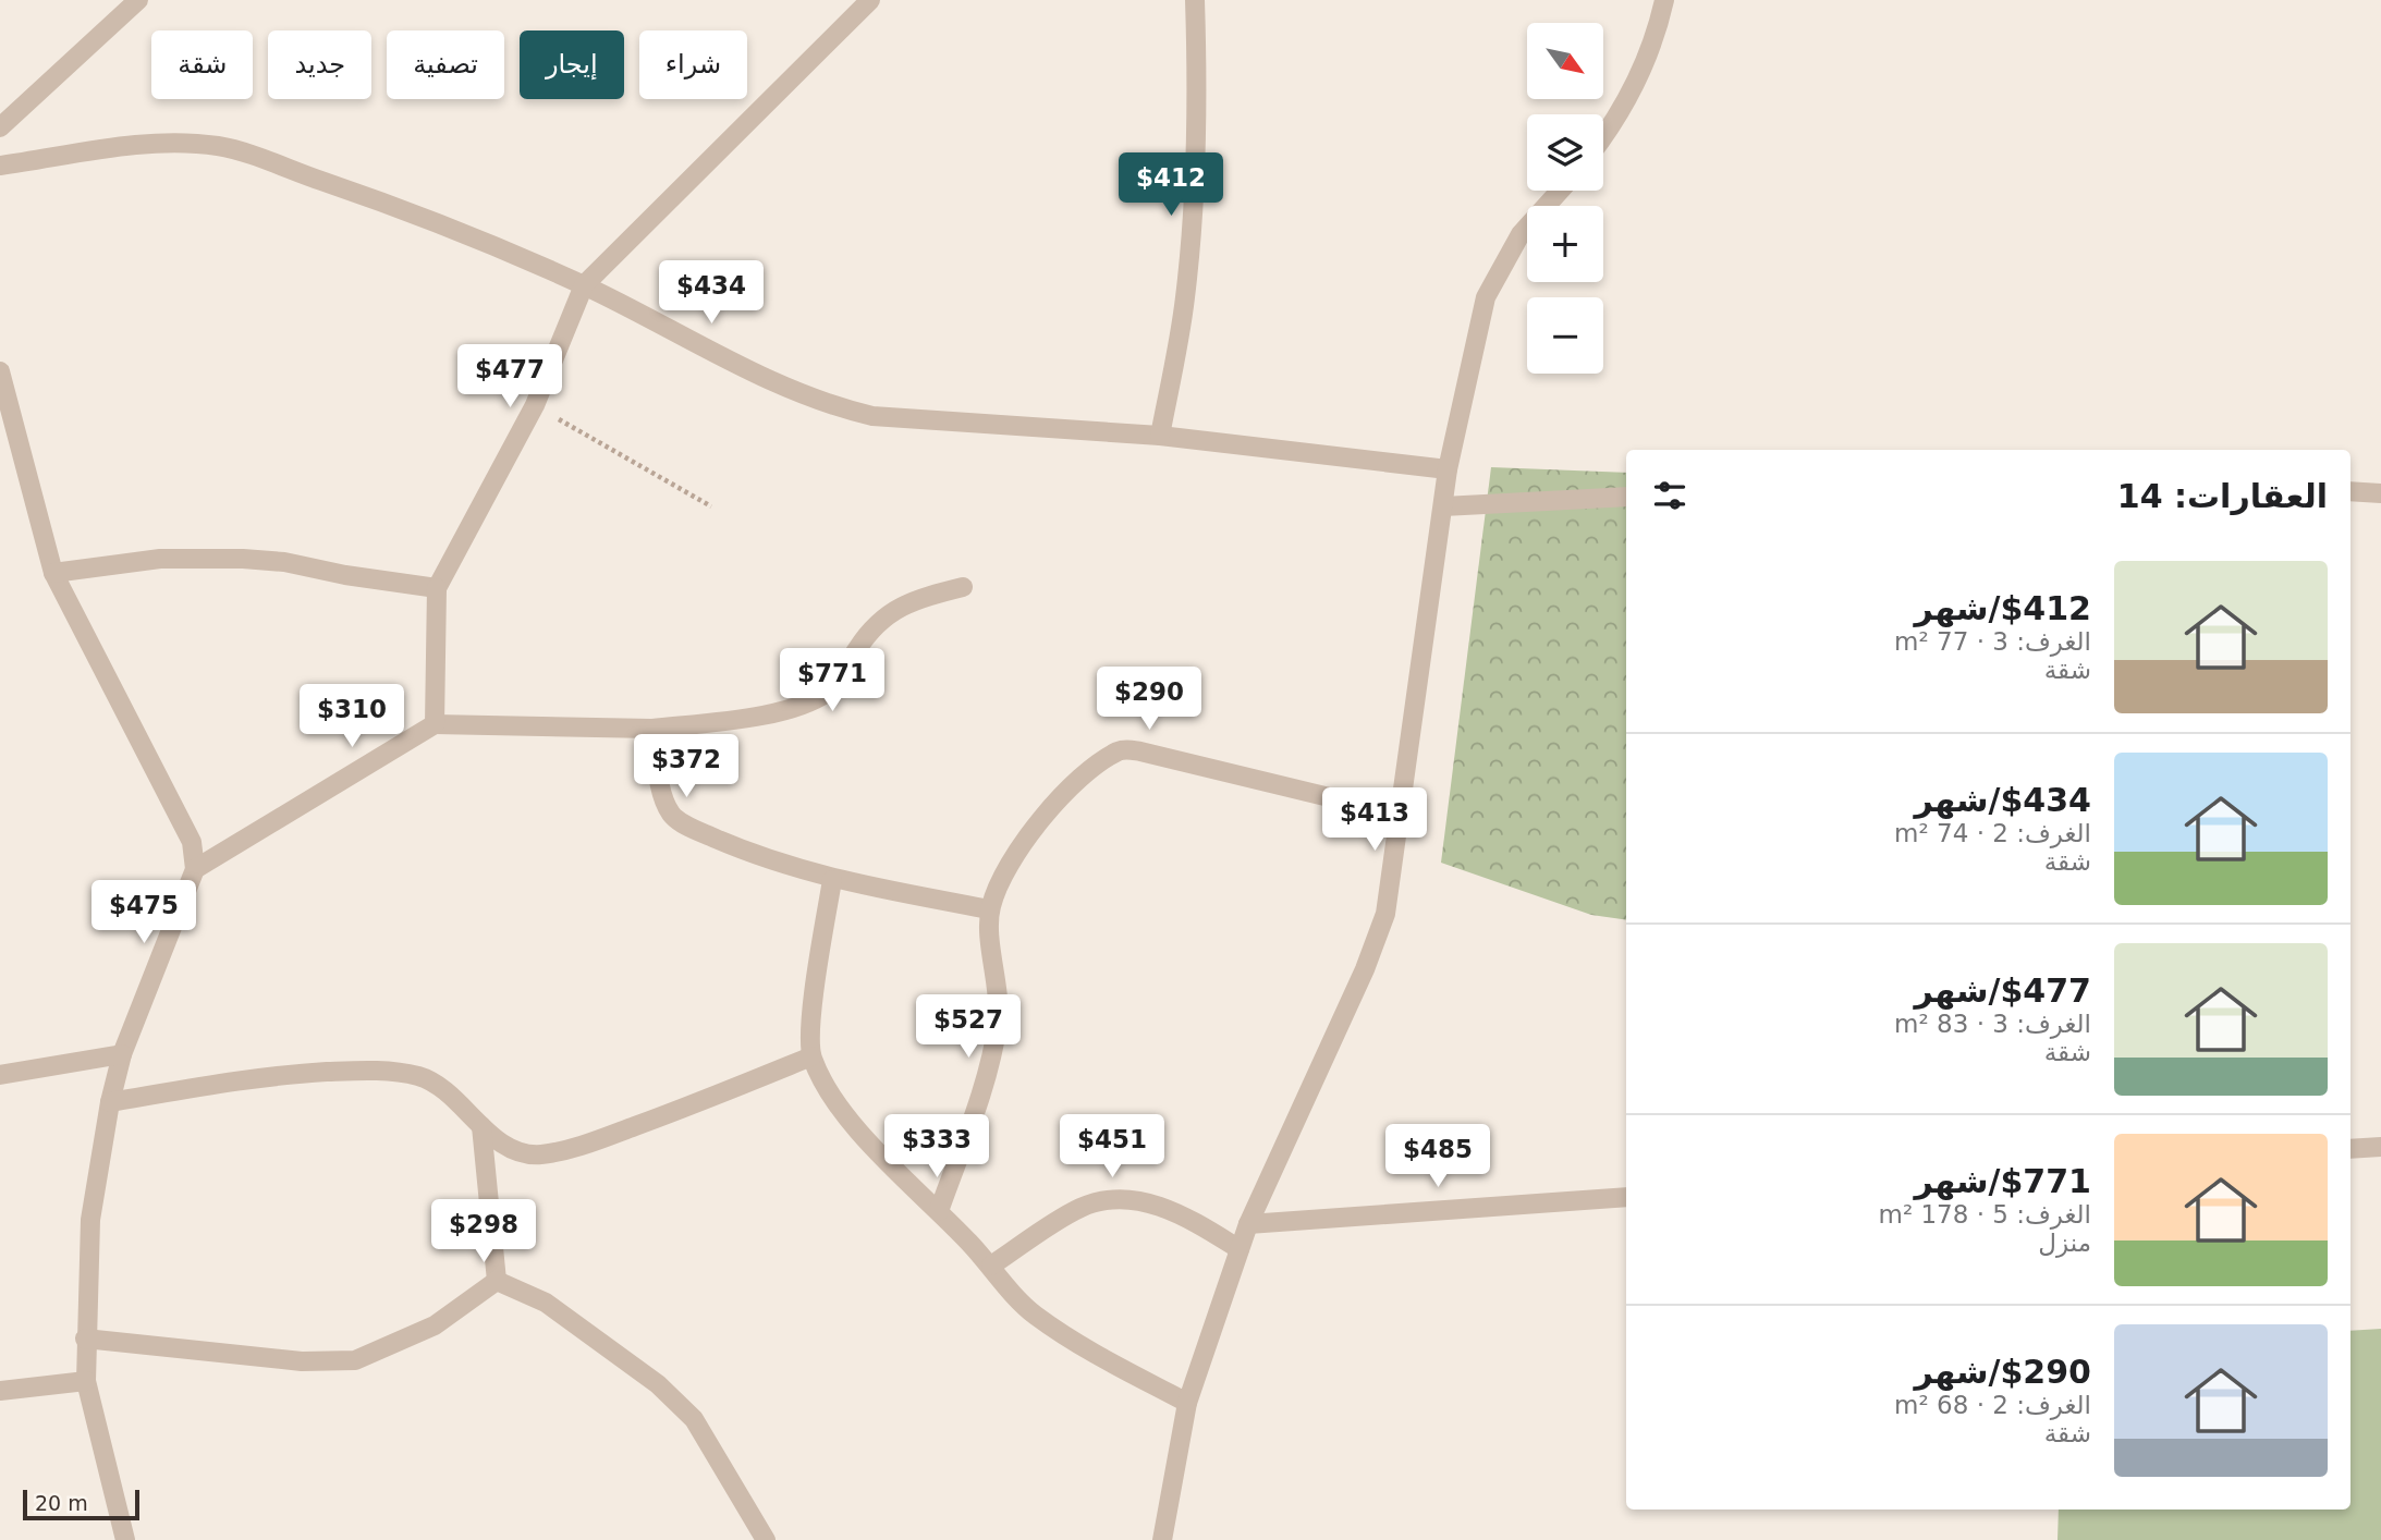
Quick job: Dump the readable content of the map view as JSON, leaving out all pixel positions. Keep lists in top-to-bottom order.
{
  "scale_bar": "20 m",
  "north": "bottom right",
  "page": {
    "map_buttons": ["+", "−"],
    "chip": [
      "شراء",
      "إيجار",
      "تصفية",
      "جديد",
      "شقة"
    ],
    "price": [
      "$412",
      "$434",
      "$477",
      "$771",
      "$290",
      "$310",
      "$372",
      "$413",
      "$475",
      "$527",
      "$333",
      "$451",
      "$485",
      "$298"
    ],
    "heading": "العقارات: 14",
    "list": [
      {
        "name": "$412/شهر",
        "note": "الغرف: 3 · 77 m² · شقة"
      },
      {
        "name": "$434/شهر",
        "note": "الغرف: 2 · 74 m² · شقة"
      },
      {
        "name": "$477/شهر",
        "note": "الغرف: 3 · 83 m² · شقة"
      },
      {
        "name": "$771/شهر",
        "note": "الغرف: 5 · 178 m² · منزل"
      },
      {
        "name": "$290/شهر",
        "note": "الغرف: 2 · 68 m² · شقة"
      }
    ],
    "scale": "20 m"
  }
}
